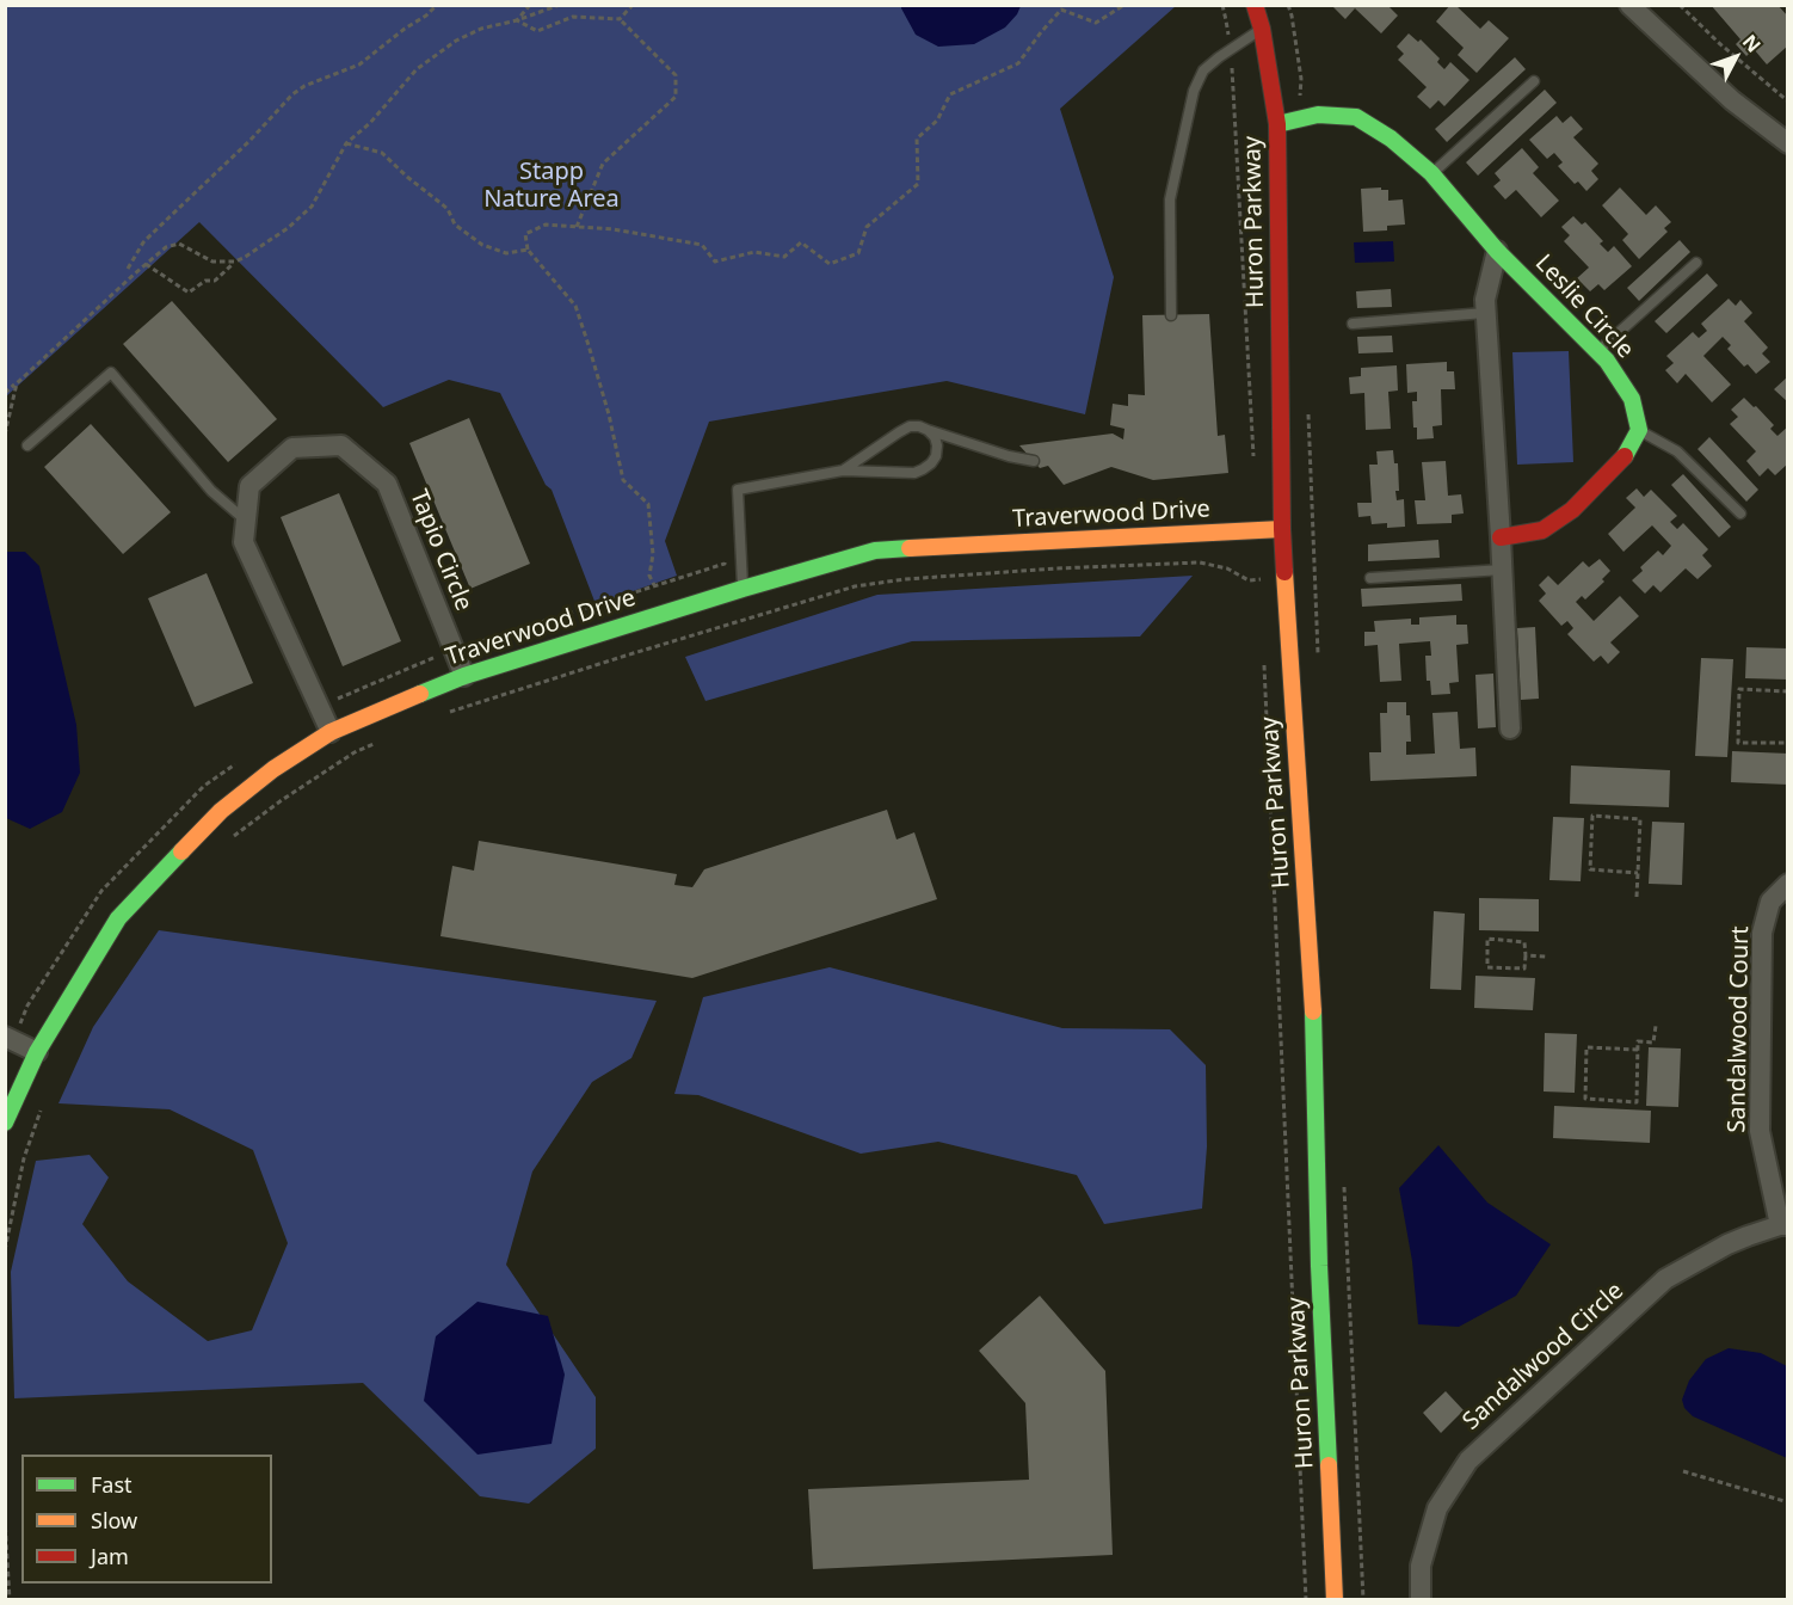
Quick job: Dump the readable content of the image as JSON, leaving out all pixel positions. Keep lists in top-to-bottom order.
{
  "streets": {
    "street": [
      "Huron Parkway",
      "Leslie Circle",
      "Traverwood Drive",
      "Tapio Circle",
      "Sandalwood Court",
      "Sandalwood Circle"
    ]
  },
  "crossings": [
    ["Huron Parkway", "Leslie Circle"],
    ["Huron Parkway", "Traverwood Drive"],
    ["Traverwood Drive", "Tapio Circle"],
    ["Sandalwood Court", "Sandalwood Circle"]
  ],
  "parks": ["Stapp Nature Area"],
  "legend": ["Fast", "Slow", "Jam"],
  "north": "top right"
}
